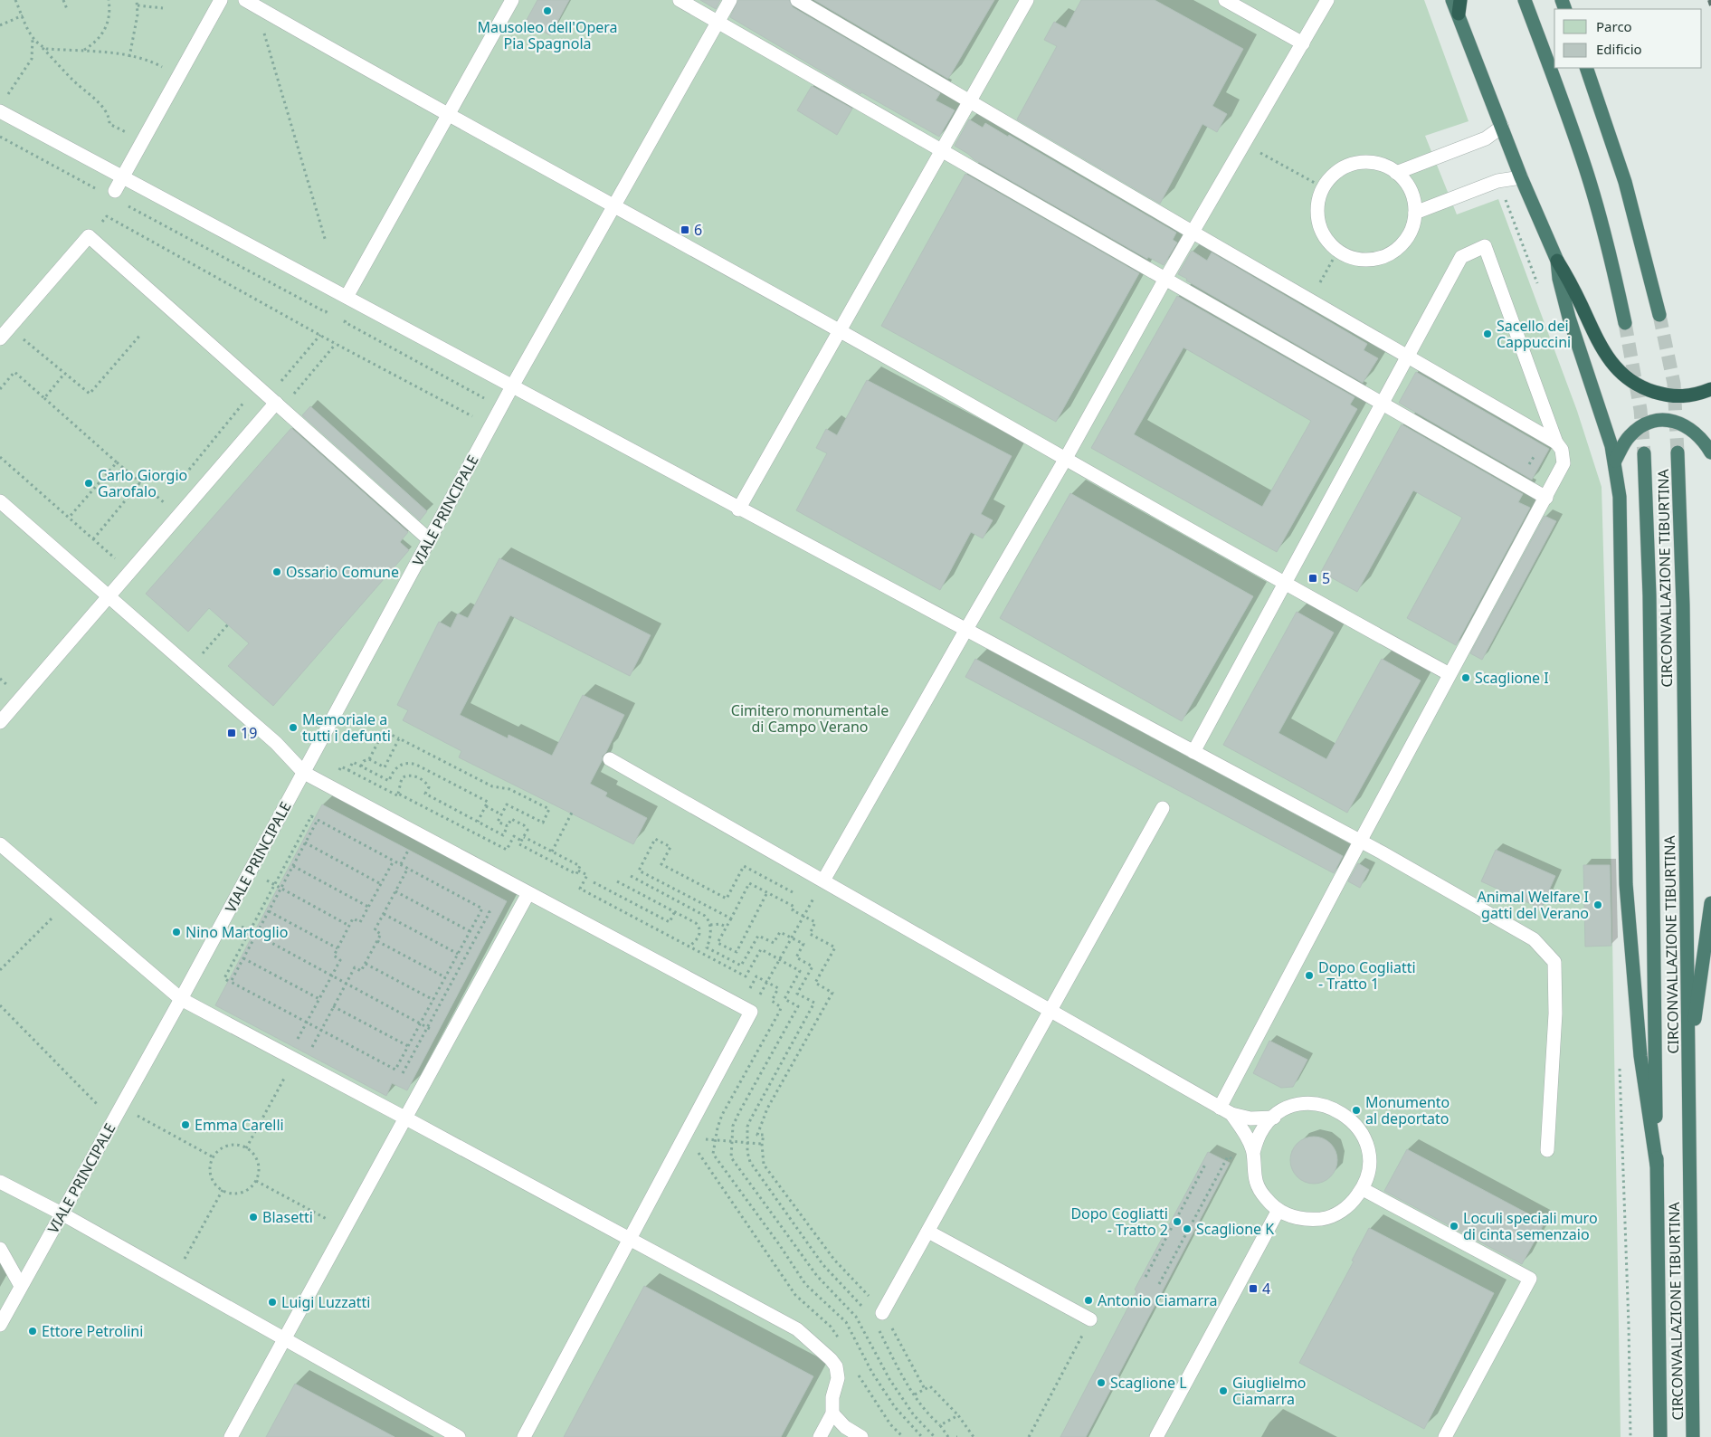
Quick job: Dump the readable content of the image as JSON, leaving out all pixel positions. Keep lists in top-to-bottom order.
{
  "streets": {
    "highway": ["CIRCONVALLAZIONE TIBURTINA"],
    "lane": ["VIALE PRINCIPALE"]
  },
  "parks": ["Cimitero monumentale di Campo Verano"],
  "places": {
    "other": [
      "Mausoleo dell'Opera Pia Spagnola",
      "Sacello dei Cappuccini",
      "Carlo Giorgio Garofalo",
      "Ossario Comune",
      "Scaglione I",
      "Memoriale a tutti i defunti",
      "Animal Welfare I gatti del Verano",
      "Nino Martoglio",
      "Dopo Cogliatti - Tratto 1",
      "Monumento al deportato",
      "Emma Carelli",
      "Blasetti",
      "Dopo Cogliatti - Tratto 2",
      "Loculi speciali muro di cinta semenzaio",
      "Scaglione K",
      "Antonio Ciamarra",
      "Luigi Luzzatti",
      "Ettore Petrolini",
      "Scaglione L",
      "Giuglielmo Ciamarra"
    ],
    "transit": [
      "6",
      "5",
      "19",
      "4"
    ]
  },
  "legend": ["Parco", "Edificio"]
}
